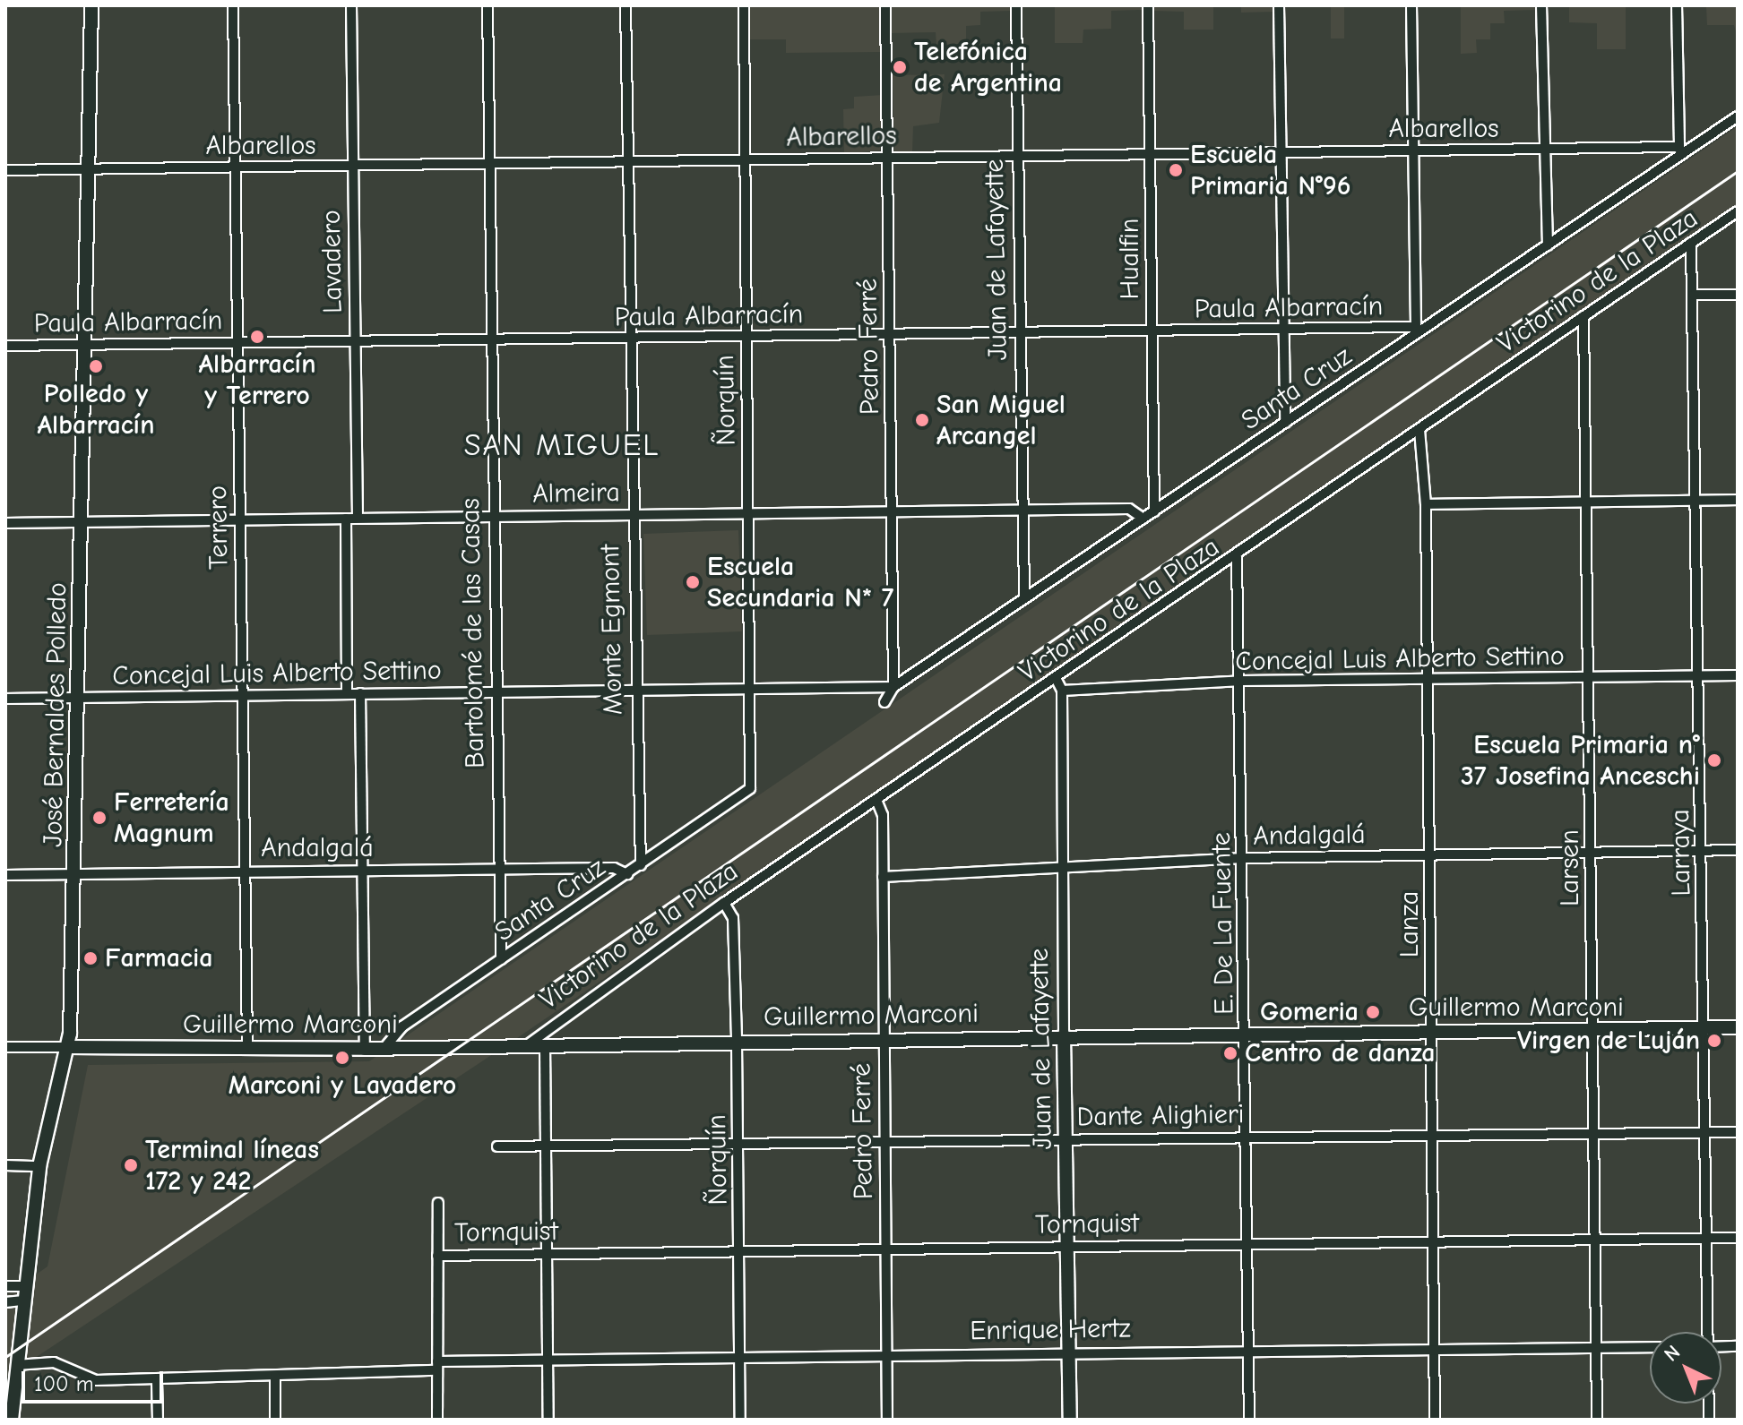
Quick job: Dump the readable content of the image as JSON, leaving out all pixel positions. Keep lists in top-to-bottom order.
{
  "streets": {
    "street": [
      "Albarellos",
      "Hualfin",
      "Juan de Lafayette",
      "Lavadero",
      "Victorino de la Plaza",
      "Paula Albarracín",
      "Pedro Ferré",
      "Santa Cruz",
      "Ñorquín",
      "Almeira",
      "Terrero",
      "Monte Egmont",
      "Bartolomé de las Casas",
      "Concejal Luis Alberto Settino",
      "José Bernaldes Polledo",
      "Andalgalá",
      "Larraya",
      "Larsen",
      "E. De La Fuente",
      "Lanza",
      "Guillermo Marconi",
      "Dante Alighieri",
      "Tornquist",
      "Enrique Hertz"
    ]
  },
  "crossings": [
    ["Albarellos", "Hualfin"],
    ["Albarellos", "Juan de Lafayette"],
    ["Albarellos", "Lavadero"],
    ["Albarellos", "Pedro Ferré"],
    ["Albarellos", "Santa Cruz"],
    ["Albarellos", "Ñorquín"],
    ["Albarellos", "Terrero"],
    ["Albarellos", "Monte Egmont"],
    ["Albarellos", "Bartolomé de las Casas"],
    ["Albarellos", "José Bernaldes Polledo"],
    ["Hualfin", "Paula Albarracín"],
    ["Hualfin", "Santa Cruz"],
    ["Juan de Lafayette", "Victorino de la Plaza"],
    ["Juan de Lafayette", "Paula Albarracín"],
    ["Juan de Lafayette", "Santa Cruz"],
    ["Juan de Lafayette", "Almeira"],
    ["Juan de Lafayette", "Concejal Luis Alberto Settino"],
    ["Juan de Lafayette", "Andalgalá"],
    ["Juan de Lafayette", "Guillermo Marconi"],
    ["Juan de Lafayette", "Dante Alighieri"],
    ["Juan de Lafayette", "Tornquist"],
    ["Juan de Lafayette", "Enrique Hertz"],
    ["Lavadero", "Paula Albarracín"],
    ["Lavadero", "Almeira"],
    ["Victorino de la Plaza", "Pedro Ferré"],
    ["Victorino de la Plaza", "Ñorquín"],
    ["Victorino de la Plaza", "Larraya"],
    ["Victorino de la Plaza", "Larsen"],
    ["Victorino de la Plaza", "E. De La Fuente"],
    ["Victorino de la Plaza", "Lanza"],
    ["Victorino de la Plaza", "Guillermo Marconi"],
    ["Paula Albarracín", "Pedro Ferré"],
    ["Paula Albarracín", "Santa Cruz"],
    ["Paula Albarracín", "Ñorquín"],
    ["Paula Albarracín", "Terrero"],
    ["Paula Albarracín", "Monte Egmont"],
    ["Paula Albarracín", "Bartolomé de las Casas"],
    ["Paula Albarracín", "José Bernaldes Polledo"],
    ["Pedro Ferré", "Santa Cruz"],
    ["Pedro Ferré", "Almeira"],
    ["Pedro Ferré", "Concejal Luis Alberto Settino"],
    ["Pedro Ferré", "Andalgalá"],
    ["Pedro Ferré", "Guillermo Marconi"],
    ["Pedro Ferré", "Dante Alighieri"],
    ["Pedro Ferré", "Tornquist"],
    ["Pedro Ferré", "Enrique Hertz"],
    ["Santa Cruz", "Ñorquín"],
    ["Santa Cruz", "Almeira"],
    ["Santa Cruz", "Monte Egmont"],
    ["Santa Cruz", "Bartolomé de las Casas"],
    ["Santa Cruz", "Concejal Luis Alberto Settino"],
    ["Santa Cruz", "Andalgalá"],
    ["Santa Cruz", "Guillermo Marconi"],
    ["Ñorquín", "Almeira"],
    ["Ñorquín", "Concejal Luis Alberto Settino"],
    ["Ñorquín", "Guillermo Marconi"],
    ["Ñorquín", "Dante Alighieri"],
    ["Ñorquín", "Tornquist"],
    ["Ñorquín", "Enrique Hertz"],
    ["Almeira", "Terrero"],
    ["Almeira", "Monte Egmont"],
    ["Almeira", "Bartolomé de las Casas"],
    ["Almeira", "José Bernaldes Polledo"],
    ["Terrero", "Concejal Luis Alberto Settino"],
    ["Terrero", "Andalgalá"],
    ["Terrero", "Guillermo Marconi"],
    ["Monte Egmont", "Concejal Luis Alberto Settino"],
    ["Bartolomé de las Casas", "Concejal Luis Alberto Settino"],
    ["Bartolomé de las Casas", "Andalgalá"],
    ["Concejal Luis Alberto Settino", "José Bernaldes Polledo"],
    ["Concejal Luis Alberto Settino", "Larraya"],
    ["Concejal Luis Alberto Settino", "Larsen"],
    ["Concejal Luis Alberto Settino", "E. De La Fuente"],
    ["Concejal Luis Alberto Settino", "Lanza"],
    ["José Bernaldes Polledo", "Andalgalá"],
    ["José Bernaldes Polledo", "Guillermo Marconi"],
    ["José Bernaldes Polledo", "Enrique Hertz"],
    ["Andalgalá", "Larraya"],
    ["Andalgalá", "Larsen"],
    ["Andalgalá", "E. De La Fuente"],
    ["Andalgalá", "Lanza"],
    ["Larraya", "Guillermo Marconi"],
    ["Larraya", "Dante Alighieri"],
    ["Larraya", "Tornquist"],
    ["Larsen", "Guillermo Marconi"],
    ["Larsen", "Dante Alighieri"],
    ["Larsen", "Tornquist"],
    ["Larsen", "Enrique Hertz"],
    ["E. De La Fuente", "Guillermo Marconi"],
    ["E. De La Fuente", "Dante Alighieri"],
    ["E. De La Fuente", "Tornquist"],
    ["E. De La Fuente", "Enrique Hertz"],
    ["Lanza", "Guillermo Marconi"],
    ["Lanza", "Dante Alighieri"],
    ["Lanza", "Tornquist"],
    ["Lanza", "Enrique Hertz"]
  ],
  "districts": ["SAN MIGUEL"],
  "places": [
    "Telefónica de Argentina",
    "Escuela Primaria N°96",
    "Albarracín y Terrero",
    "Polledo y Albarracín",
    "San Miguel Arcangel",
    "Escuela Secundaria N* 7",
    "Escuela Primaria n° 37 Josefina Anceschi",
    "Ferretería Magnum",
    "Farmacia",
    "Gomeria",
    "Virgen de Luján",
    "Centro de danza",
    "Marconi y Lavadero",
    "Terminal líneas 172 y 242"
  ],
  "scale_bar": "100 m",
  "north": "top left"
}
